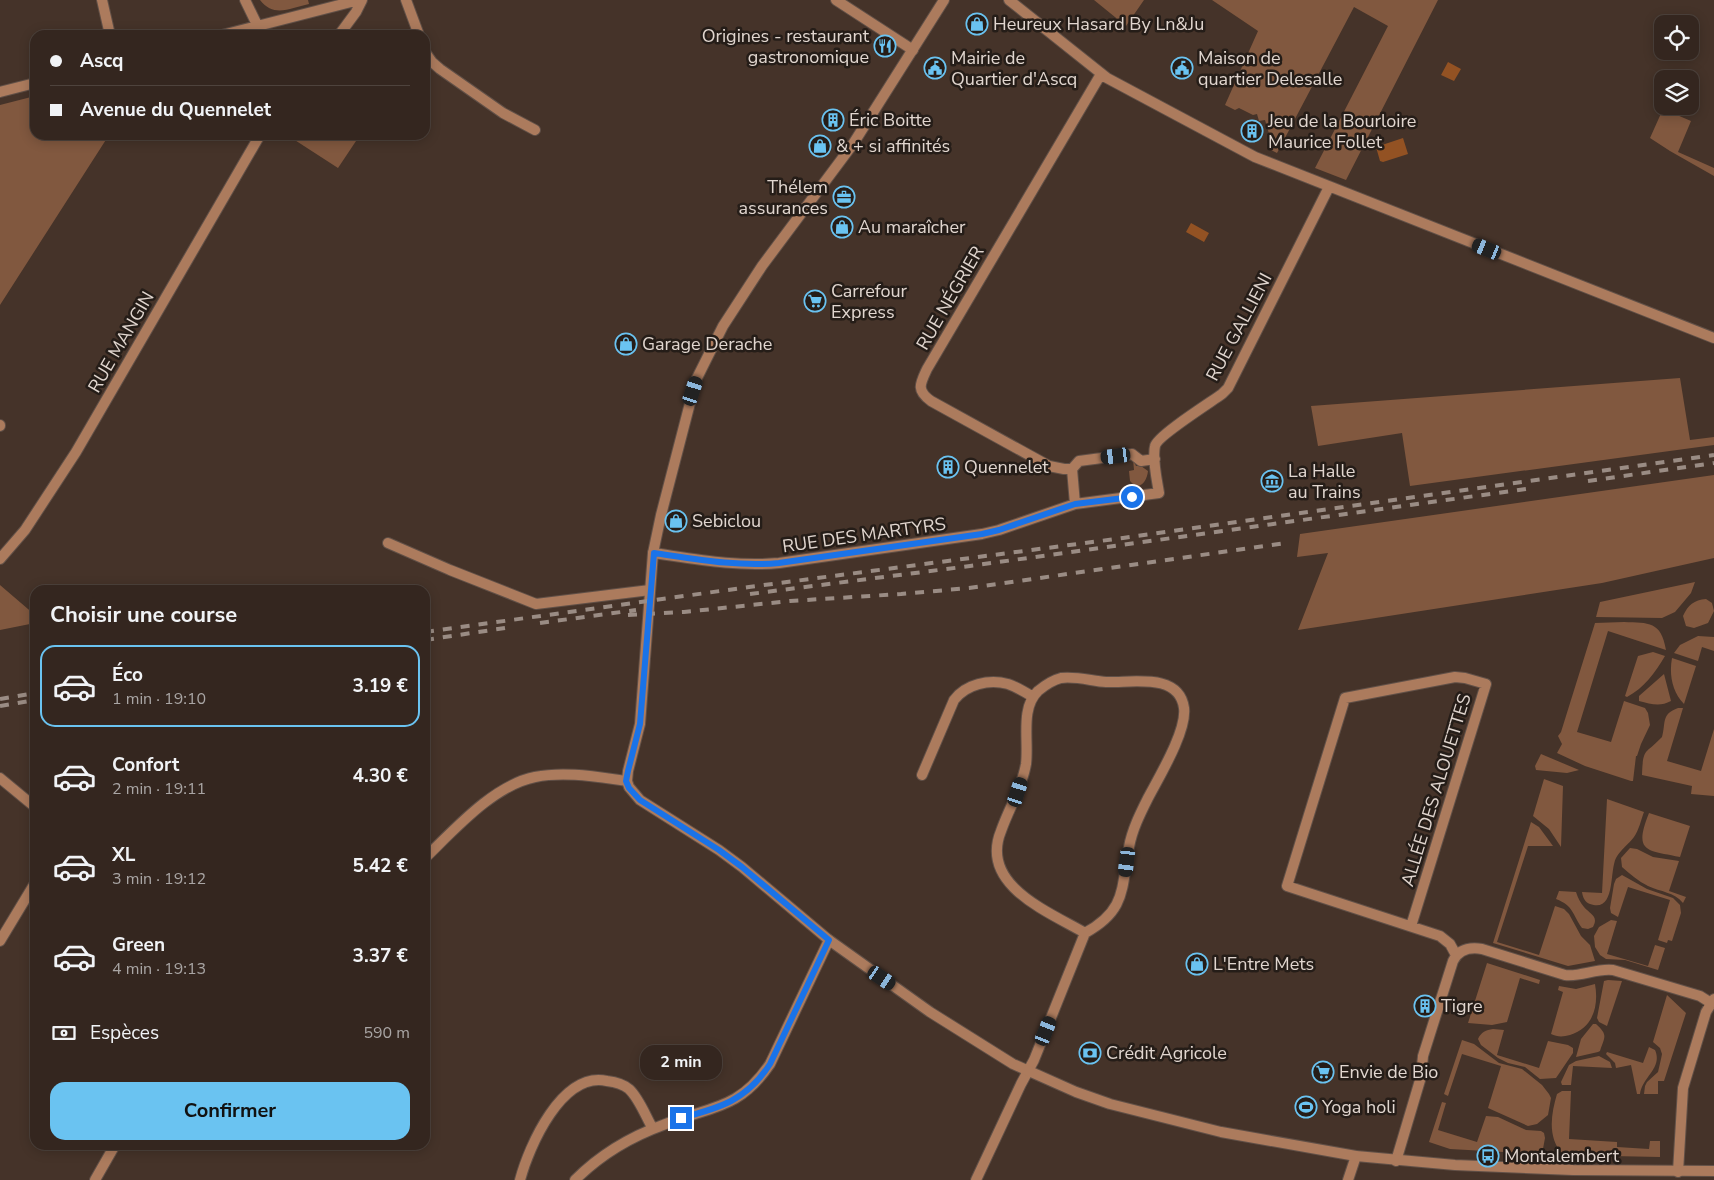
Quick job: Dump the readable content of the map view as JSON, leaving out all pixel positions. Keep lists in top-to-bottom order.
{
  "streets": {
    "street": [
      "RUE NÉGRIER",
      "RUE GALLIENI",
      "RUE MANGIN",
      "RUE DES MARTYRS",
      "ALLÉE DES ALOUETTES"
    ]
  },
  "crossings": [
    ["RUE GALLIENI", "RUE DES MARTYRS"]
  ],
  "places": {
    "shop": [
      "Heureux Hasard By Ln&Ju",
      "& + si affinités",
      "Au maraîcher",
      "Garage Derache",
      "Sebiclou",
      "L'Entre Mets"
    ],
    "restaurant": ["Origines - restaurant gastronomique"],
    "public building": ["Mairie de Quartier d'Ascq", "Maison de quartier Delesalle"],
    "building": [
      "Éric Boitte",
      "Jeu de la Bourloire Maurice Follet",
      "Quennelet",
      "Tigre"
    ],
    "office": ["Thélem assurances"],
    "supermarket": ["Carrefour Express", "Envie de Bio"],
    "museum": ["La Halle au Trains"],
    "bank": ["Crédit Agricole"],
    "sports": ["Yoga holi"],
    "bus stop": ["Montalembert"]
  },
  "page": {
    "banner": ["Ascq", "Avenue du Quennelet"],
    "heading": "Choisir une course",
    "list": [
      {
        "name": "Éco",
        "note": "1 min · 19:10",
        "value": "3.19 €"
      },
      {
        "name": "Confort",
        "note": "2 min · 19:11",
        "value": "4.30 €"
      },
      {
        "name": "XL",
        "note": "3 min · 19:12",
        "value": "5.42 €"
      },
      {
        "name": "Green",
        "note": "4 min · 19:13",
        "value": "3.37 €"
      }
    ],
    "pay": ["Espèces", "590 m"],
    "bubble": "2 min",
    "buttons": "Confirmer"
  }
}
